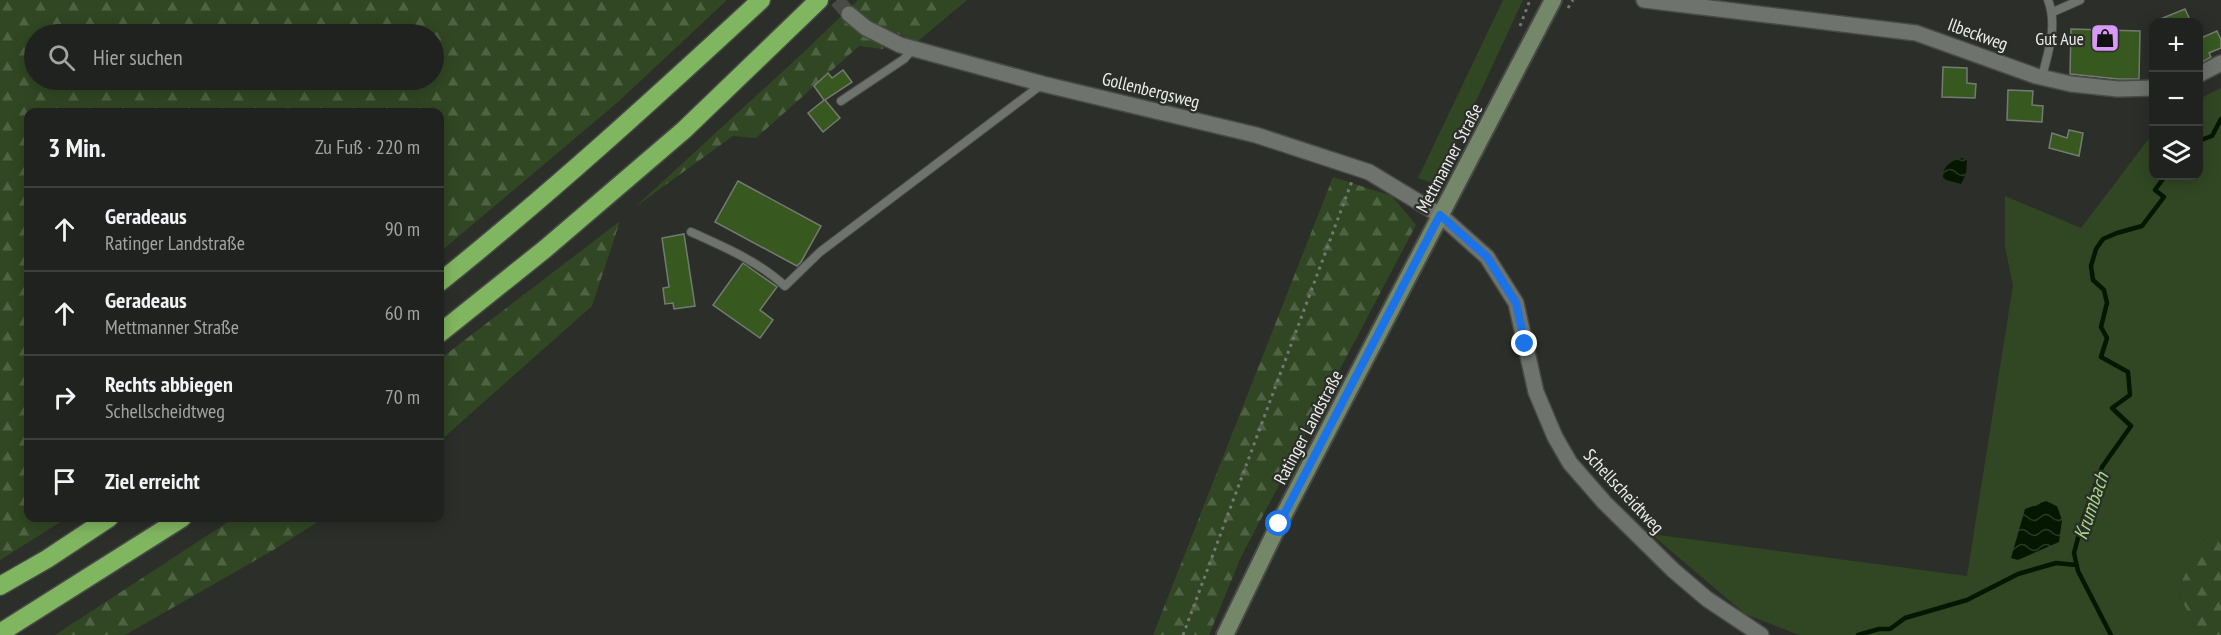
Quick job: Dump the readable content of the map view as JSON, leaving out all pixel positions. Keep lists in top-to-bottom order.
{
  "streets": {
    "main road": ["Mettmanner Straße", "Ratinger Landstraße"],
    "street": ["Ilbeckweg", "Gollenbergsweg", "Schellscheidtweg"]
  },
  "crossings": [
    ["Gollenbergsweg", "Mettmanner Straße"],
    ["Gollenbergsweg", "Schellscheidtweg"],
    ["Mettmanner Straße", "Ratinger Landstraße"],
    ["Mettmanner Straße", "Schellscheidtweg"]
  ],
  "water": ["Krumbach"],
  "places": {
    "shop": ["Gut Aue"]
  },
  "page": {
    "map_buttons": ["+", "−"],
    "search": "Hier suchen",
    "heading": ["3 Min.", "Zu Fuß · 220 m"],
    "list": [
      ["Geradeaus", "Ratinger Landstraße", "90 m"],
      ["Geradeaus", "Mettmanner Straße", "60 m"],
      ["Rechts abbiegen", "Schellscheidtweg", "70 m"],
      "Ziel erreicht"
    ]
  }
}
